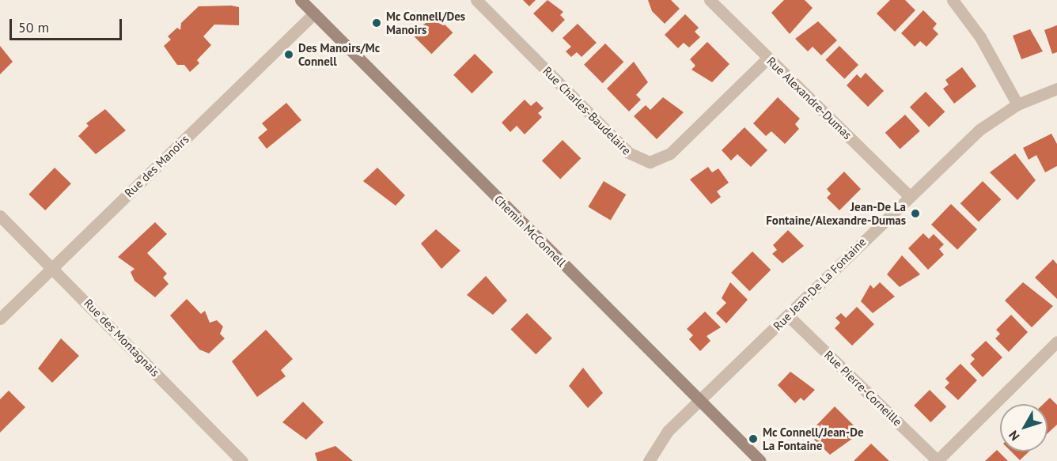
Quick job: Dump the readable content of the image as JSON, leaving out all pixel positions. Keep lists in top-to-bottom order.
{
  "streets": {
    "street": [
      "Rue Alexandre-Dumas",
      "Rue Charles-Baudelaire",
      "Rue des Manoirs",
      "Chemin McConnell",
      "Rue Jean-De La Fontaine",
      "Rue des Montagnais",
      "Rue Pierre-Corneille"
    ]
  },
  "crossings": [
    ["Rue Alexandre-Dumas", "Rue Charles-Baudelaire"],
    ["Rue Alexandre-Dumas", "Rue Jean-De La Fontaine"],
    ["Rue des Manoirs", "Chemin McConnell"],
    ["Rue des Manoirs", "Rue des Montagnais"],
    ["Chemin McConnell", "Rue Jean-De La Fontaine"],
    ["Rue Jean-De La Fontaine", "Rue Pierre-Corneille"]
  ],
  "places": [
    "Mc Connell/Des Manoirs",
    "Des Manoirs/Mc Connell",
    "Jean-De La Fontaine/Alexandre-Dumas",
    "Mc Connell/Jean-De La Fontaine"
  ],
  "scale_bar": "50 m",
  "north": "bottom left"
}
